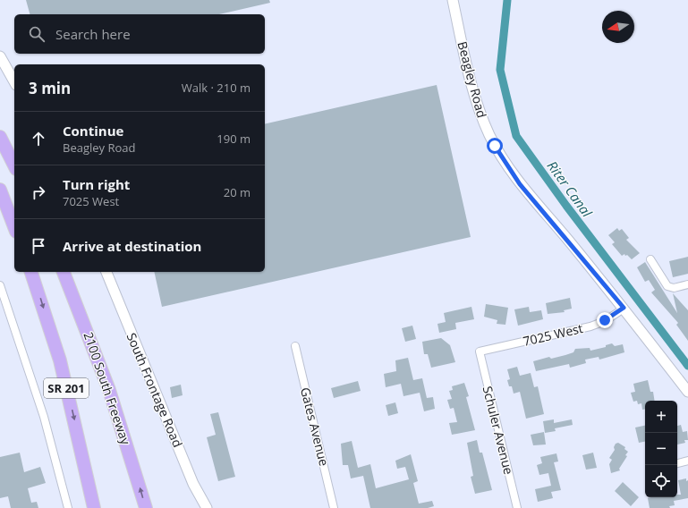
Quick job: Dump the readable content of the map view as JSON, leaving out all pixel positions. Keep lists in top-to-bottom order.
{
  "streets": {
    "highway": ["SR 201", "2100 South Freeway"],
    "street": [
      "Beagley Road",
      "7025 West",
      "South Frontage Road",
      "Gates Avenue",
      "Schuler Avenue"
    ]
  },
  "crossings": [
    ["Beagley Road", "7025 West"],
    ["7025 West", "Schuler Avenue"]
  ],
  "water": ["Riter Canal"],
  "north": "left",
  "page": {
    "search": "Search here",
    "heading": ["3 min", "Walk · 210 m"],
    "list": [
      ["Continue", "Beagley Road", "190 m"],
      ["Turn right", "7025 West", "20 m"],
      "Arrive at destination"
    ],
    "map_buttons": ["+", "−"]
  }
}
